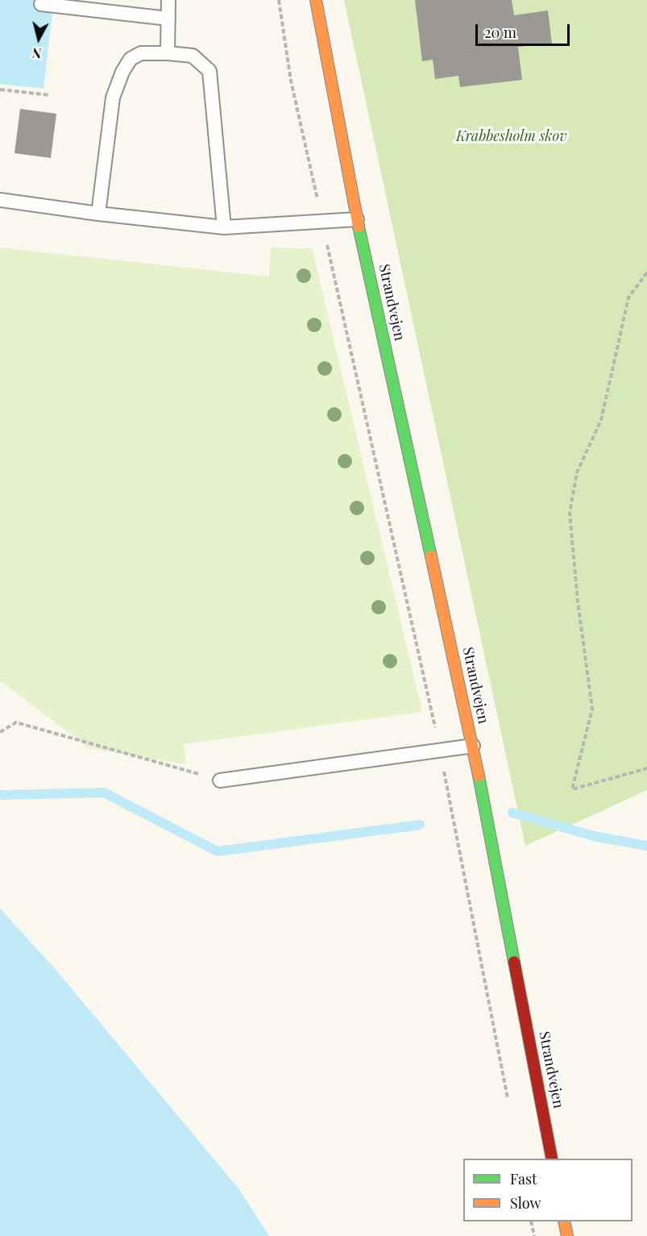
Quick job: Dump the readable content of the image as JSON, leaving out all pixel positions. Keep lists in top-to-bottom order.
{
  "streets": {
    "street": ["Strandvejen"]
  },
  "parks": ["Krabbesholm skov"],
  "legend": ["Fast", "Slow"],
  "scale_bar": "20 m",
  "north": "bottom"
}
